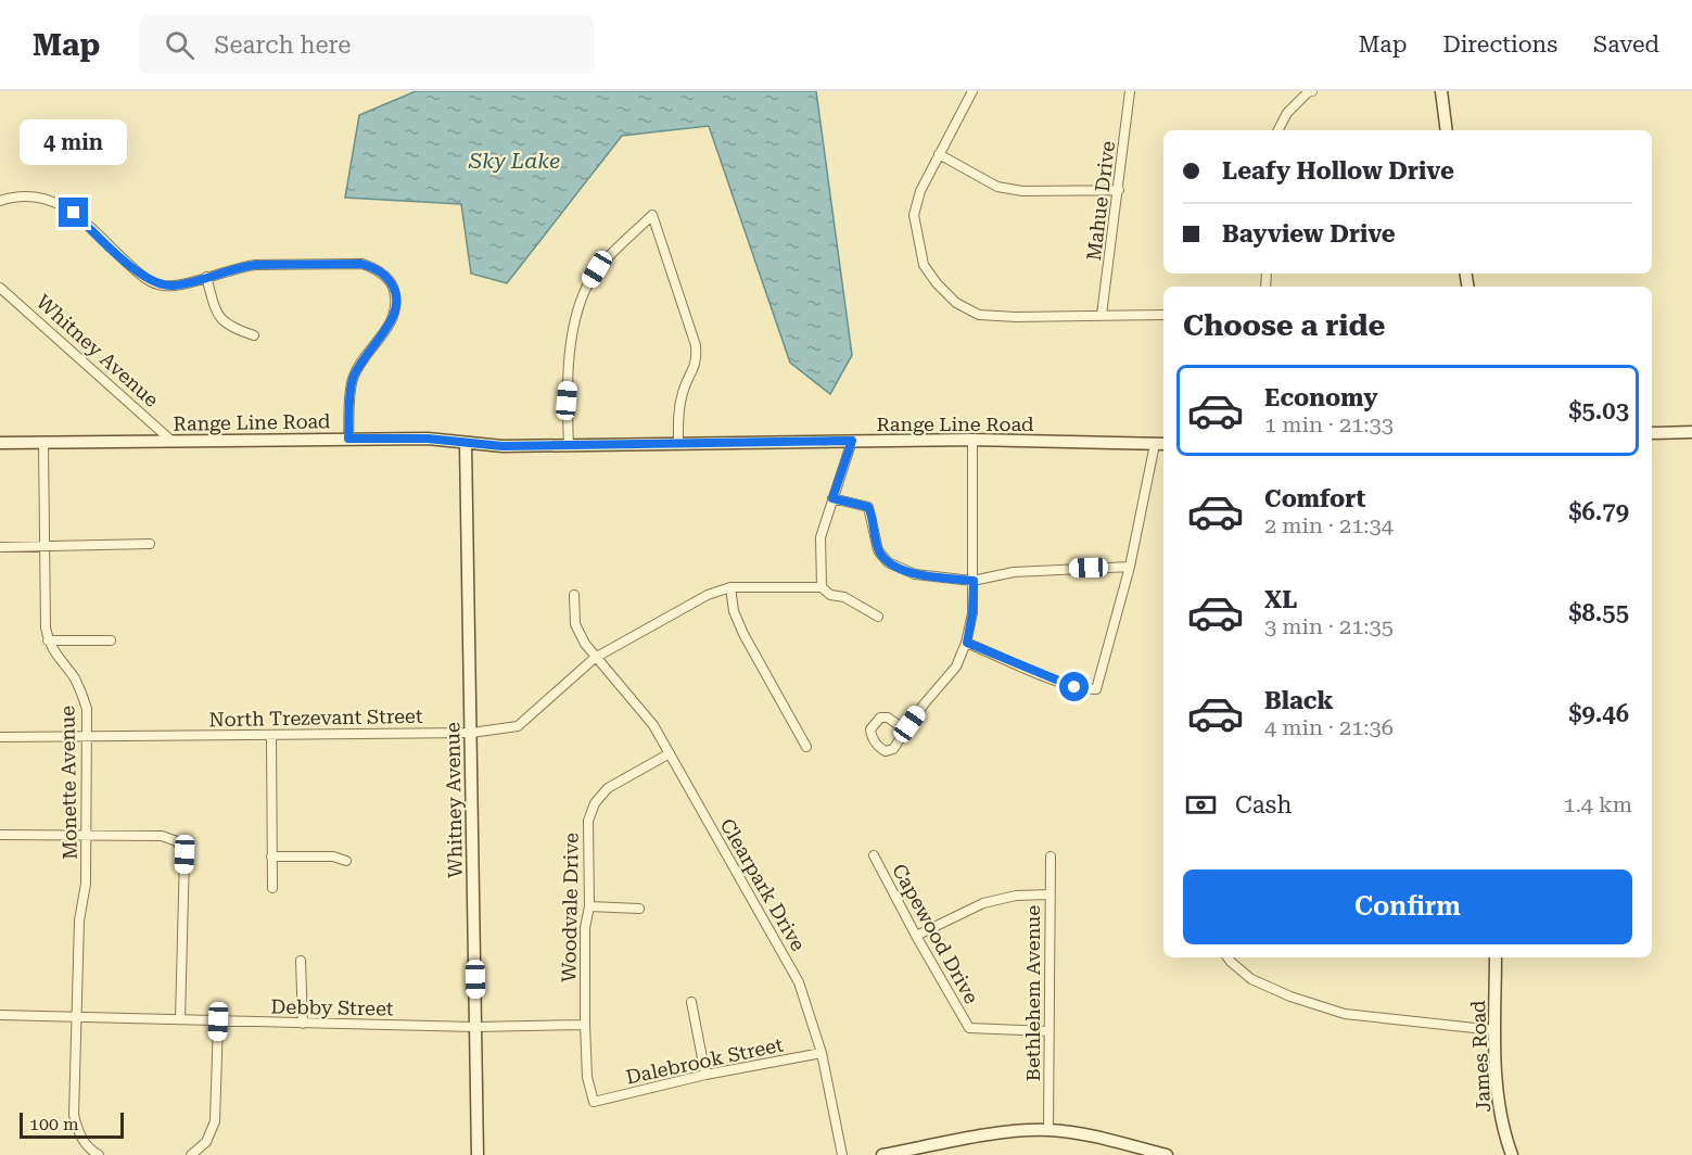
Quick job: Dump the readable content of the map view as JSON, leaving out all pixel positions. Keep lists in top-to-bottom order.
{
  "streets": {
    "main road": ["Whitney Avenue", "Range Line Road", "James Road"],
    "street": [
      "Mahue Drive",
      "North Trezevant Street",
      "Monette Avenue",
      "Clearpark Drive",
      "Woodvale Drive",
      "Capewood Drive",
      "Bethlehem Avenue",
      "Debby Street",
      "Dalebrook Street"
    ]
  },
  "crossings": [
    ["Whitney Avenue", "Range Line Road"],
    ["Whitney Avenue", "North Trezevant Street"],
    ["Whitney Avenue", "Debby Street"],
    ["Range Line Road", "Monette Avenue"],
    ["North Trezevant Street", "Monette Avenue"],
    ["North Trezevant Street", "Clearpark Drive"],
    ["Monette Avenue", "Debby Street"],
    ["Clearpark Drive", "Woodvale Drive"],
    ["Clearpark Drive", "Dalebrook Street"],
    ["Woodvale Drive", "Debby Street"],
    ["Woodvale Drive", "Dalebrook Street"],
    ["Capewood Drive", "Bethlehem Avenue"]
  ],
  "water": ["Sky Lake"],
  "scale_bar": "100 m",
  "page": {
    "header": "Map",
    "search": "Search here",
    "nav": ["Map", "Directions", "Saved"],
    "bubble": "4 min",
    "banner": ["Leafy Hollow Drive", "Bayview Drive"],
    "heading": "Choose a ride",
    "list": [
      {
        "name": "Economy",
        "note": "1 min · 21:33",
        "value": "$5.03"
      },
      {
        "name": "Comfort",
        "note": "2 min · 21:34",
        "value": "$6.79"
      },
      {
        "name": "XL",
        "note": "3 min · 21:35",
        "value": "$8.55"
      },
      {
        "name": "Black",
        "note": "4 min · 21:36",
        "value": "$9.46"
      }
    ],
    "pay": ["Cash", "1.4 km"],
    "buttons": "Confirm",
    "scale": "100 m"
  }
}
